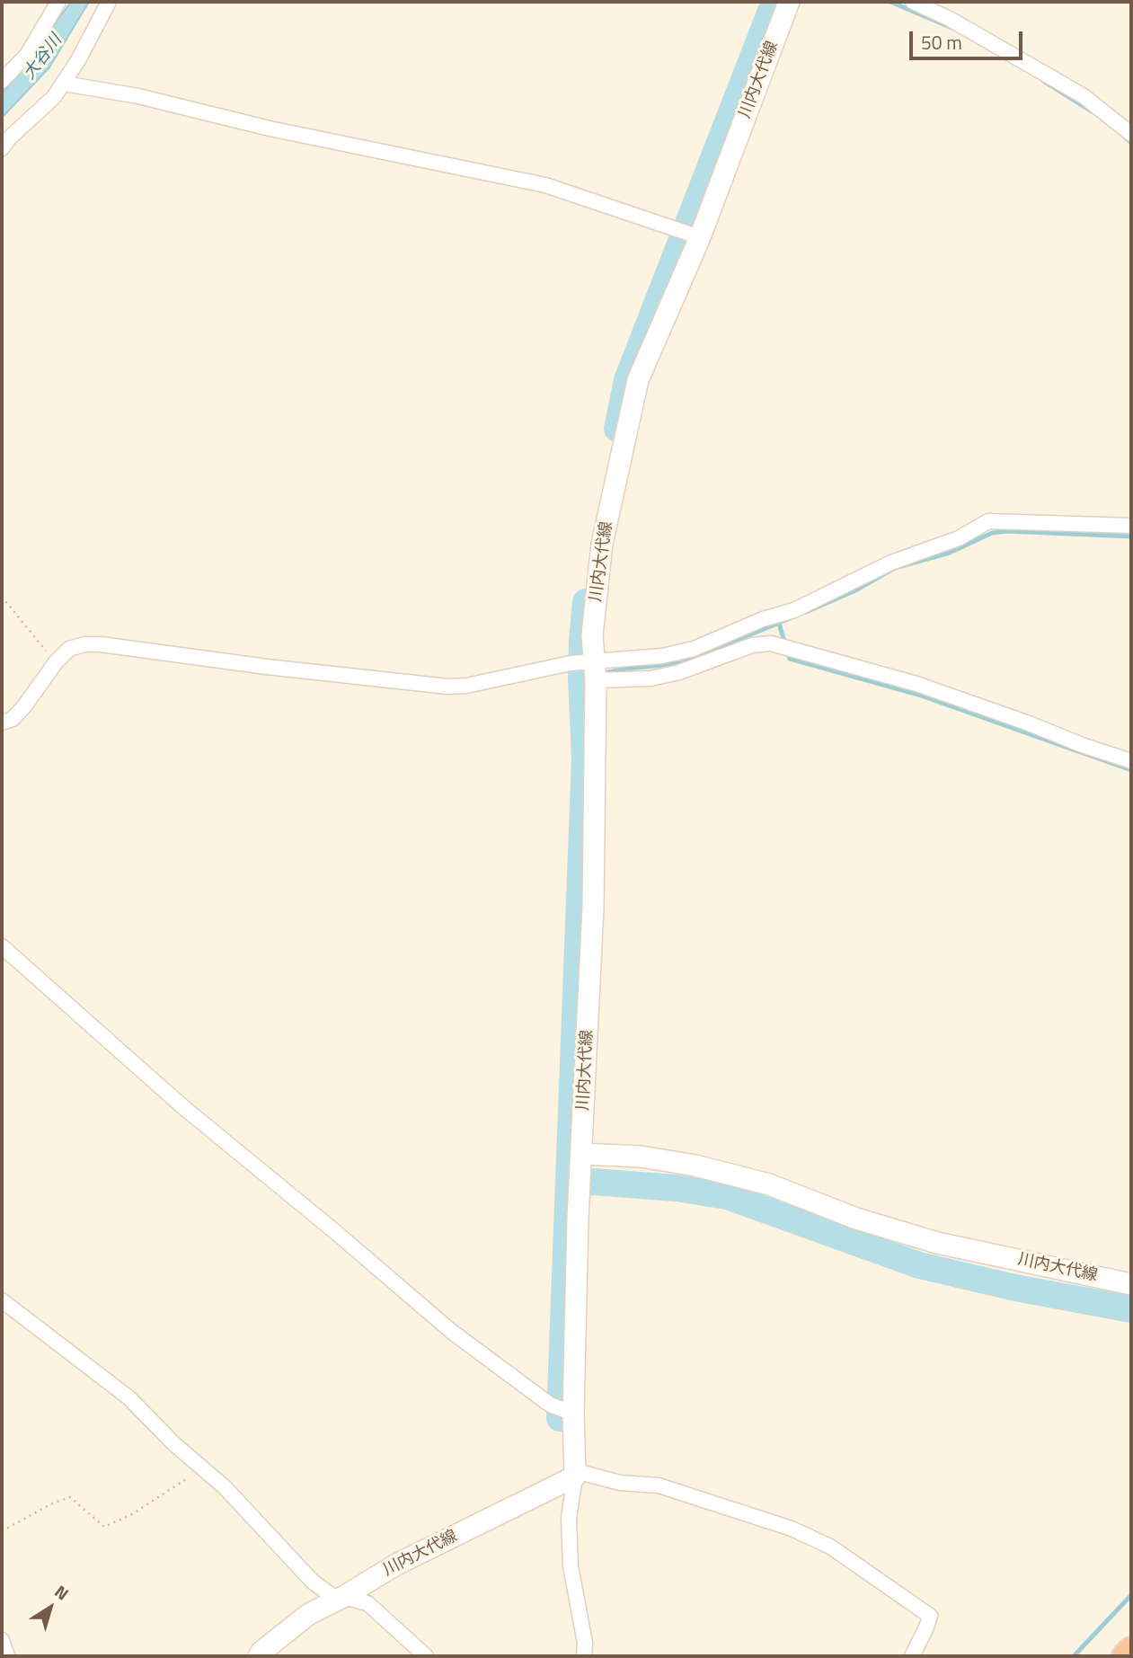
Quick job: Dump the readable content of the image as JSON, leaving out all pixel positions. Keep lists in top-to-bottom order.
{
  "streets": {
    "main road": ["川内大代線"]
  },
  "water": ["大谷川"],
  "scale_bar": "50 m",
  "north": "top right"
}
